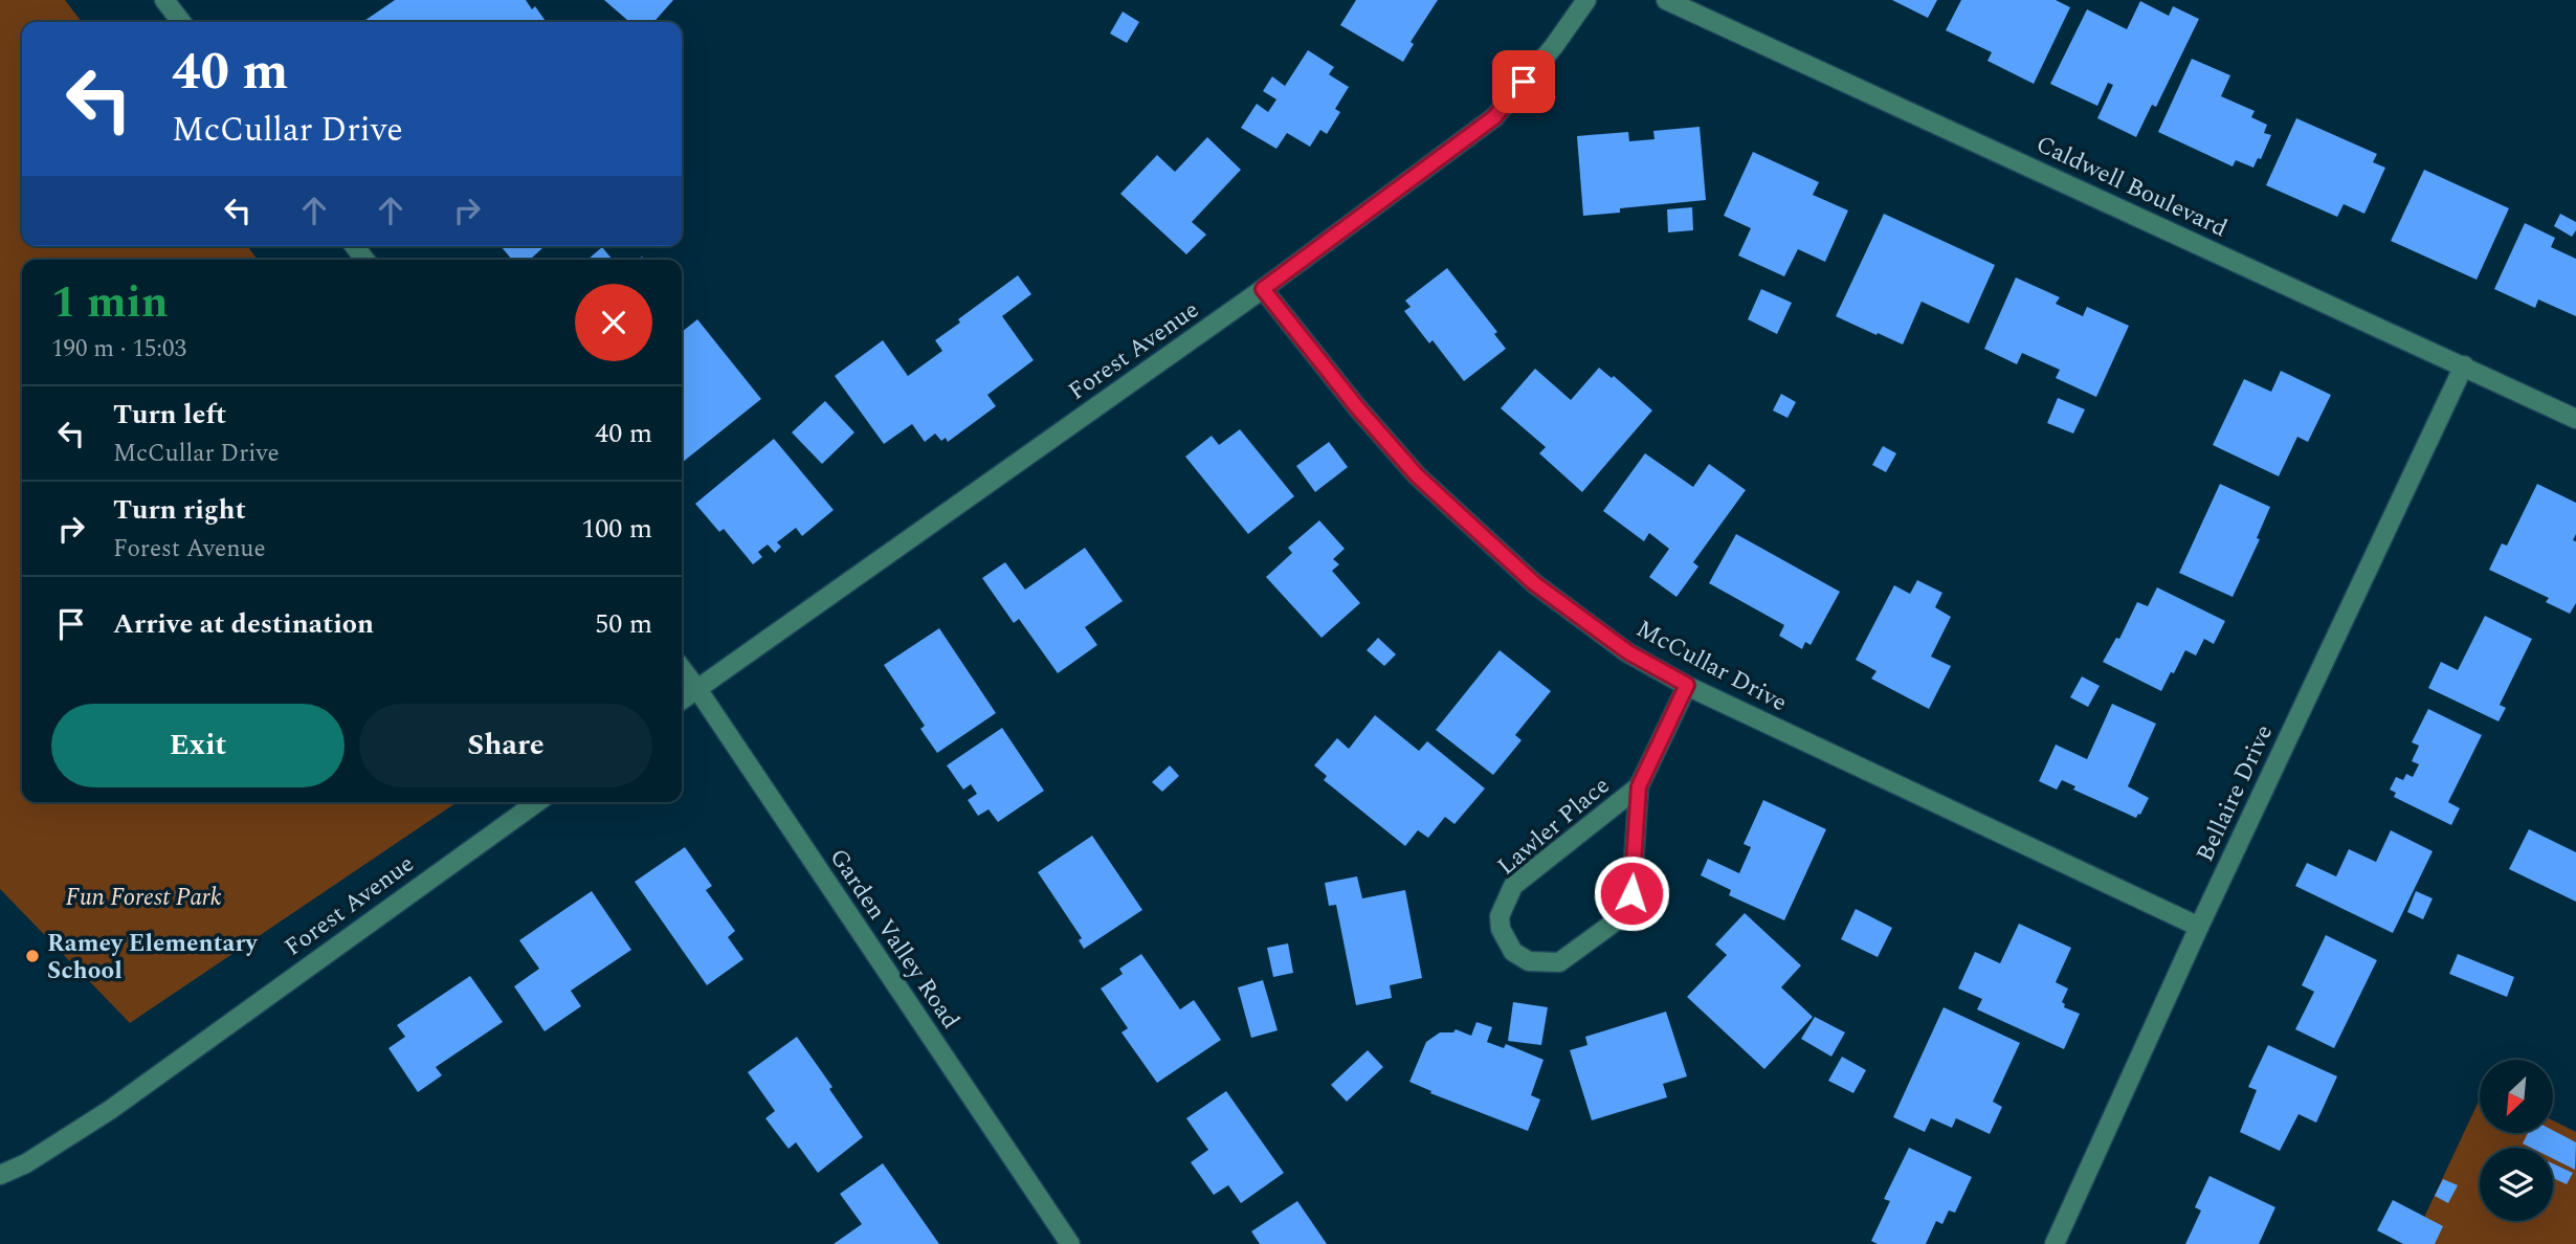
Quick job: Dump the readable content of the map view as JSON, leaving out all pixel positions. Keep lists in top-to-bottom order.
{
  "streets": {
    "street": [
      "Caldwell Boulevard",
      "Forest Avenue",
      "McCullar Drive",
      "Bellaire Drive",
      "Lawler Place",
      "Garden Valley Road"
    ]
  },
  "crossings": [
    ["Caldwell Boulevard", "Bellaire Drive"],
    ["Forest Avenue", "McCullar Drive"],
    ["Forest Avenue", "Garden Valley Road"],
    ["McCullar Drive", "Bellaire Drive"],
    ["McCullar Drive", "Lawler Place"]
  ],
  "parks": ["Fun Forest Park"],
  "places": ["Ramey Elementary School"],
  "north": "bottom left",
  "page": {
    "turn": ["40 m", "McCullar Drive"],
    "heading": ["1 min", "190 m · 15:03"],
    "list": [
      {
        "name": "Turn left",
        "note": "McCullar Drive",
        "value": "40 m"
      },
      {
        "name": "Turn right",
        "note": "Forest Avenue",
        "value": "100 m"
      },
      {
        "name": "Arrive at destination",
        "value": "50 m"
      }
    ],
    "buttons": ["Exit", "Share"]
  }
}
